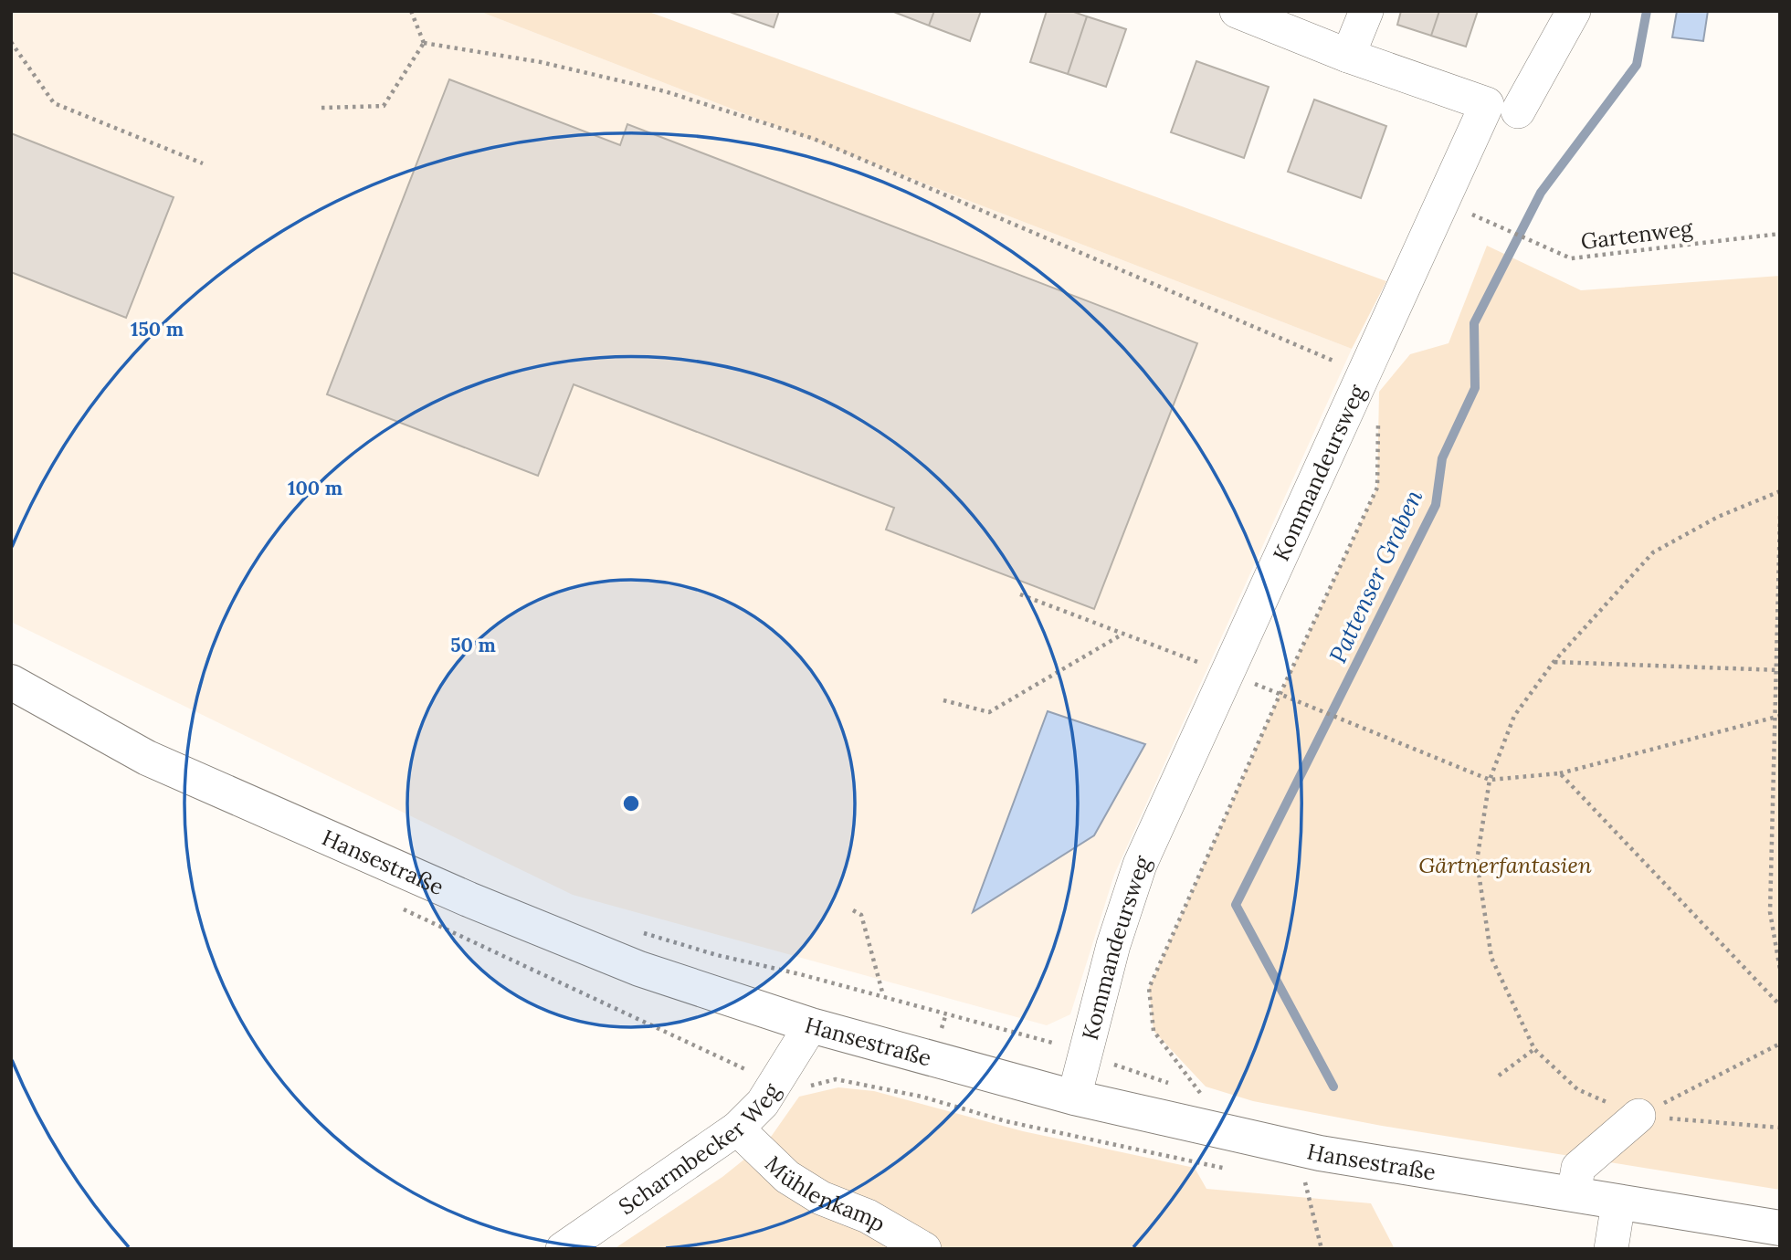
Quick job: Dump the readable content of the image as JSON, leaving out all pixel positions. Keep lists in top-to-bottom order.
{
  "streets": {
    "main road": ["Hansestraße"],
    "street": ["Kommandeursweg", "Scharmbecker Weg", "Mühlenkamp"],
    "path": ["Gartenweg"]
  },
  "crossings": [
    ["Kommandeursweg", "Hansestraße"],
    ["Hansestraße", "Scharmbecker Weg"],
    ["Scharmbecker Weg", "Mühlenkamp"]
  ],
  "water": ["Pattenser Graben"],
  "parks": ["Gärtnerfantasien"],
  "rings": ["150 m", "100 m", "50 m"]
}
